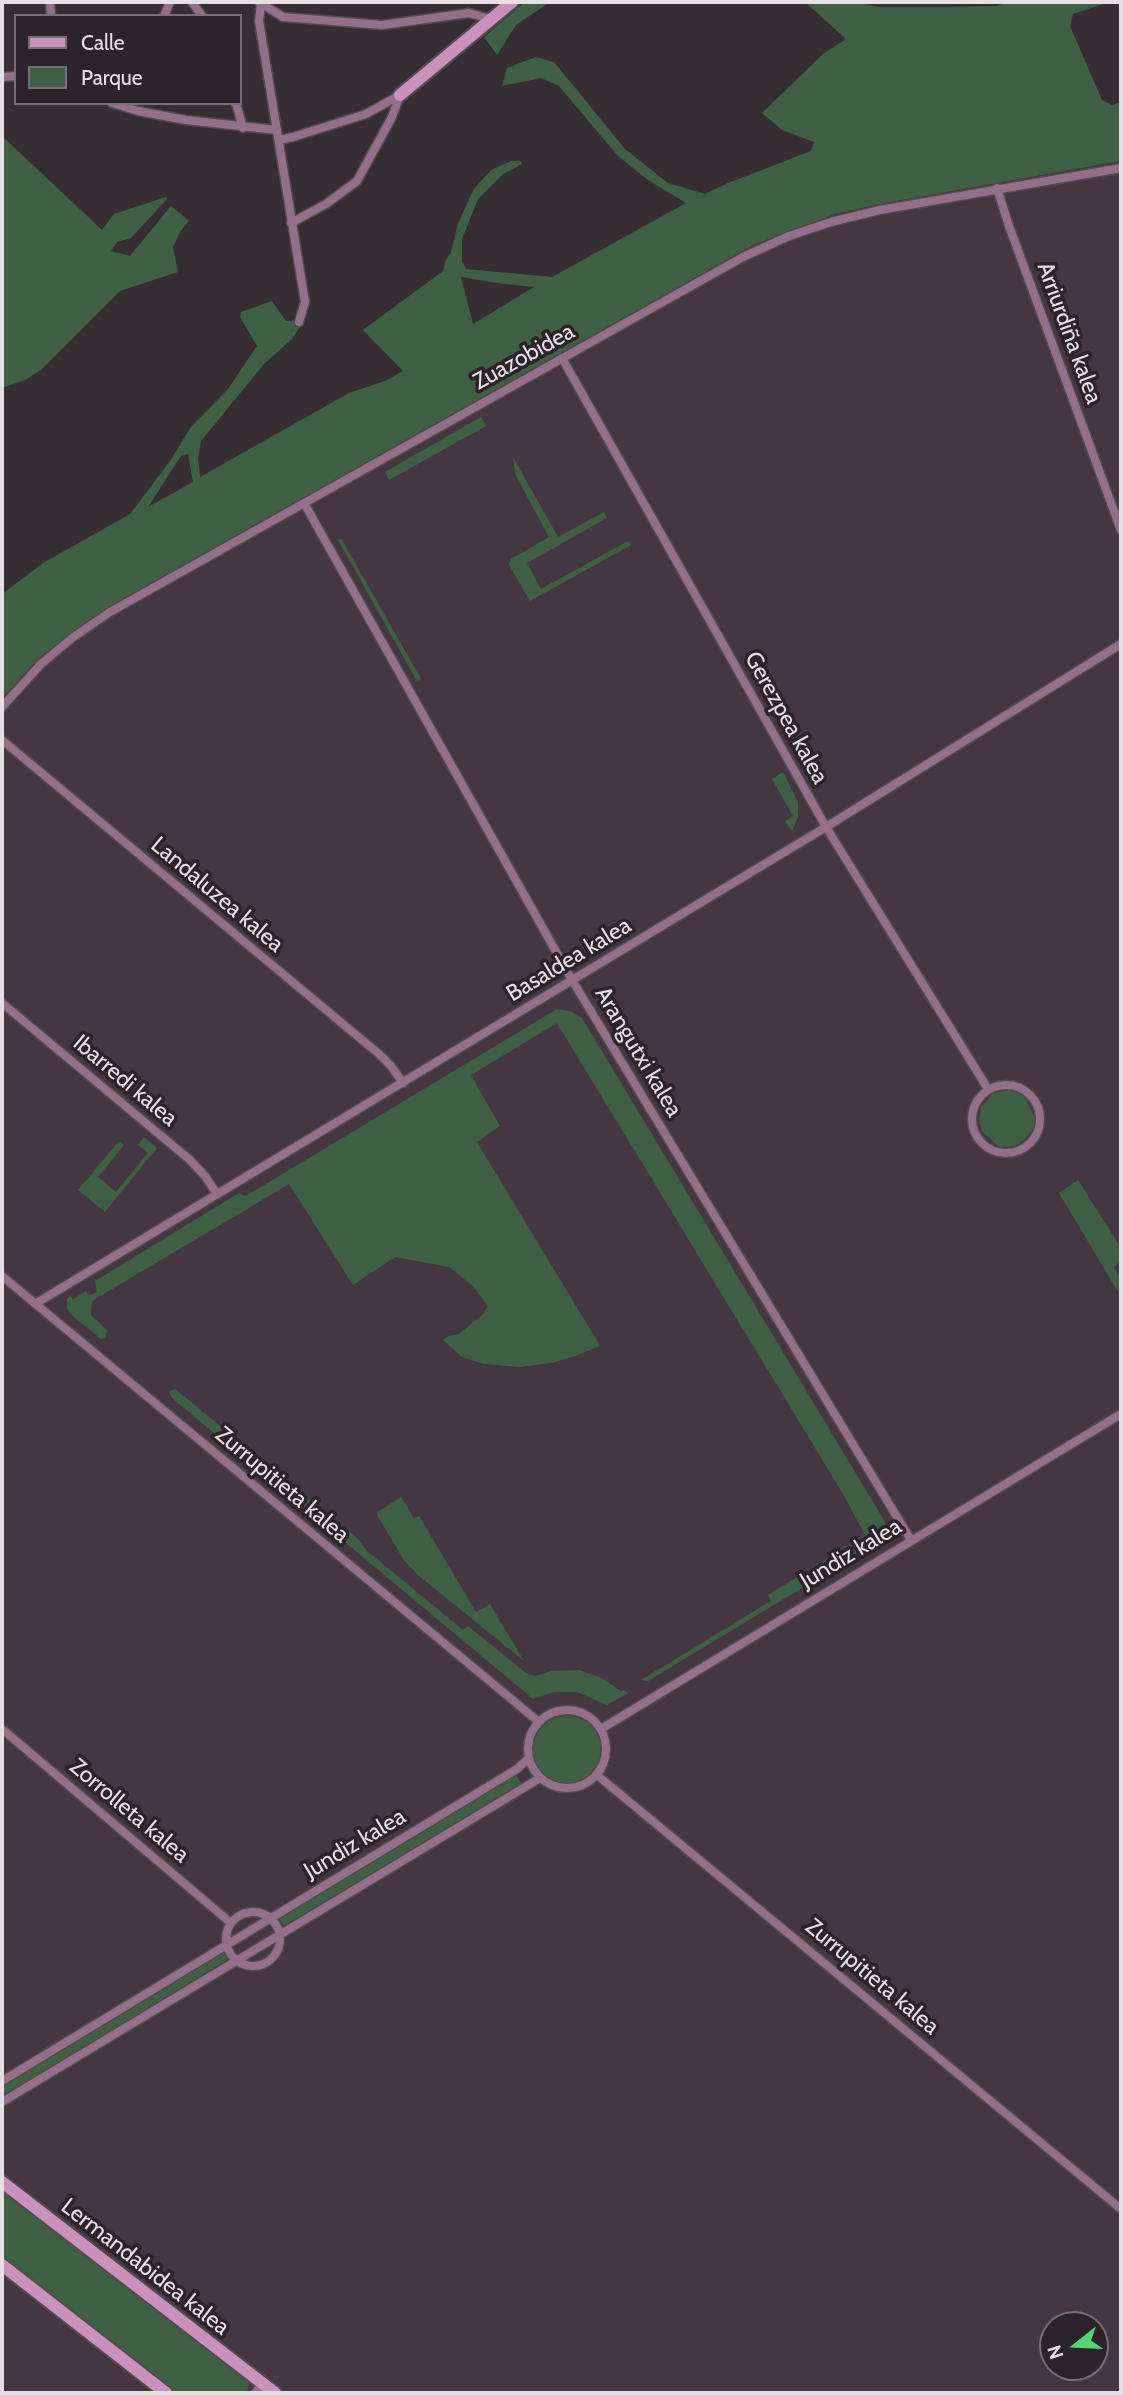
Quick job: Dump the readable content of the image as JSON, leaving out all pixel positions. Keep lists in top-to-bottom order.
{
  "streets": {
    "street": [
      "Arriurdiña kalea",
      "Zuazobidea",
      "Gerezpea kalea",
      "Landaluzea kalea",
      "Basaldea kalea",
      "Arangutxi kalea",
      "Ibarredi kalea",
      "Zurrupitieta kalea",
      "Jundiz kalea",
      "Zorrolleta kalea",
      "Lermandabidea kalea"
    ]
  },
  "crossings": [
    ["Arriurdiña kalea", "Zuazobidea"],
    ["Zuazobidea", "Gerezpea kalea"],
    ["Zuazobidea", "Arangutxi kalea"],
    ["Gerezpea kalea", "Basaldea kalea"],
    ["Landaluzea kalea", "Basaldea kalea"],
    ["Basaldea kalea", "Arangutxi kalea"],
    ["Basaldea kalea", "Ibarredi kalea"],
    ["Basaldea kalea", "Zurrupitieta kalea"],
    ["Arangutxi kalea", "Jundiz kalea"],
    ["Zurrupitieta kalea", "Jundiz kalea"]
  ],
  "legend": ["Calle", "Parque"],
  "north": "left"
}
